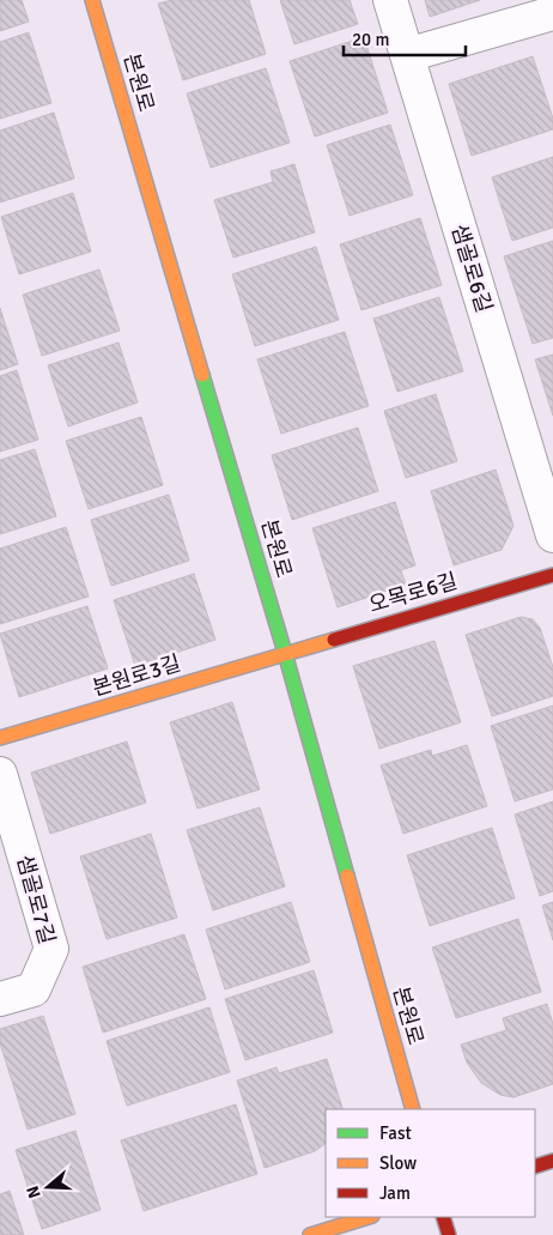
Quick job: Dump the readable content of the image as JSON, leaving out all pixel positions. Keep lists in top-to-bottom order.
{
  "streets": {
    "street": [
      "본원로",
      "샘골로6길",
      "오목로6길",
      "본원로3길",
      "샘골로7길"
    ]
  },
  "crossings": [
    ["본원로", "오목로6길"],
    ["본원로", "본원로3길"],
    ["오목로6길", "본원로3길"]
  ],
  "legend": ["Fast", "Slow", "Jam"],
  "scale_bar": "20 m",
  "north": "left"
}
